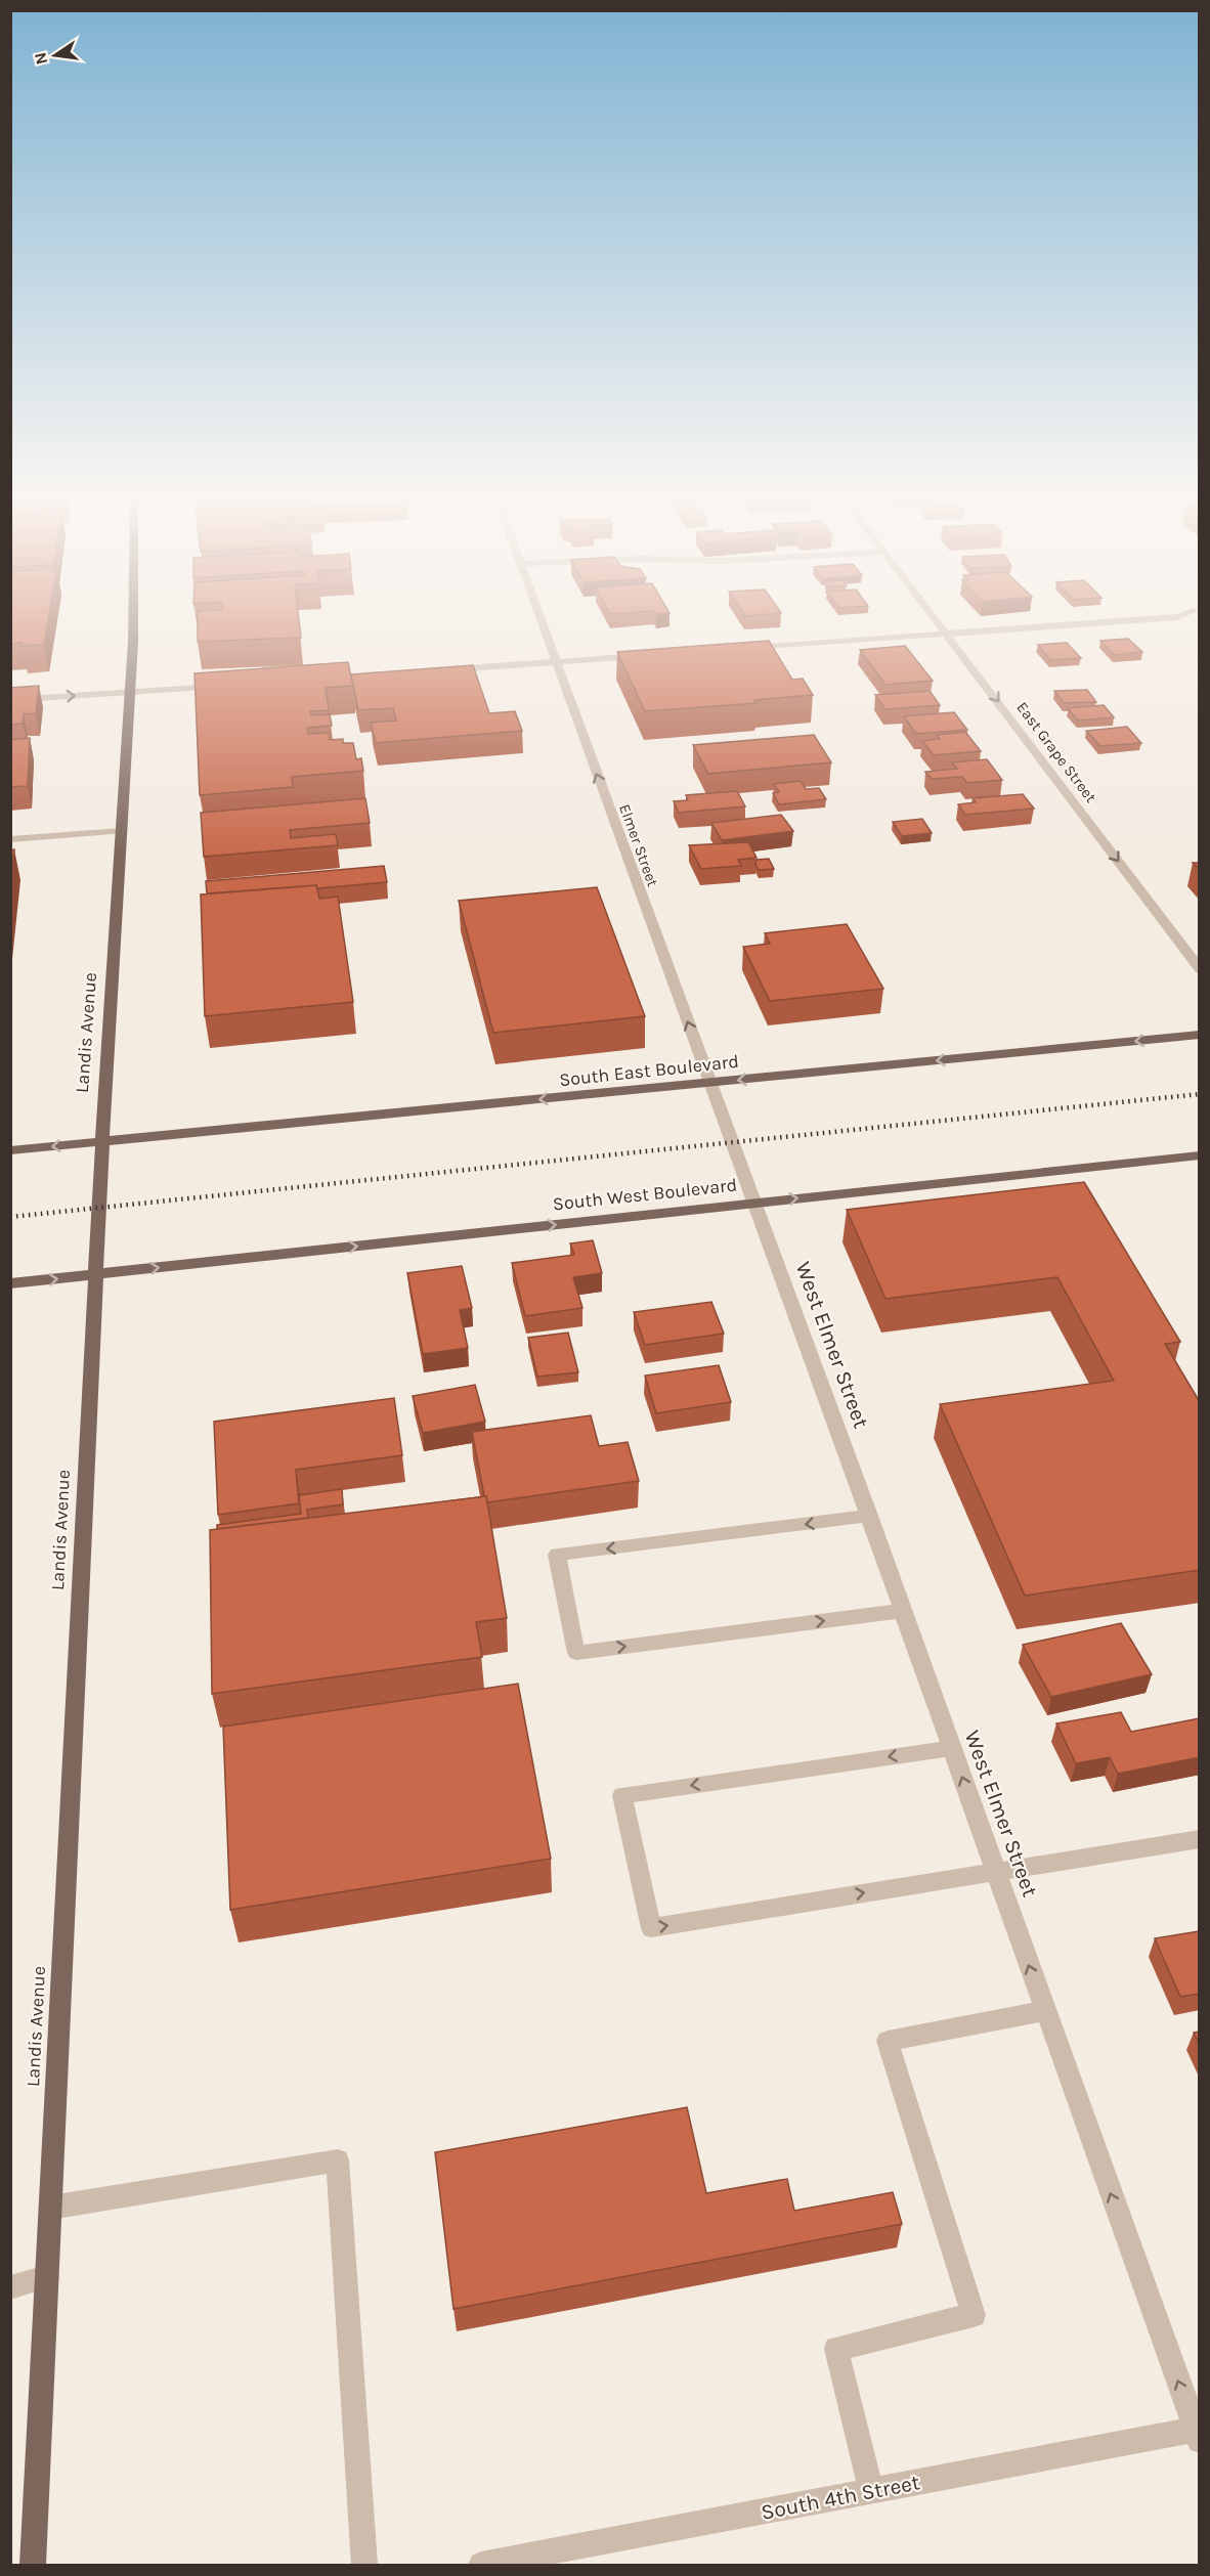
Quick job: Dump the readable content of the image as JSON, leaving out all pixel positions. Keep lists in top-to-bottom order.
{
  "streets": {
    "main road": ["Landis Avenue", "South East Boulevard", "South West Boulevard"],
    "street": [
      "East Grape Street",
      "Elmer Street",
      "West Elmer Street",
      "South 4th Street"
    ]
  },
  "crossings": [
    ["Elmer Street", "South East Boulevard"],
    ["Elmer Street", "South West Boulevard"],
    ["Elmer Street", "West Elmer Street"],
    ["Landis Avenue", "South East Boulevard"],
    ["Landis Avenue", "South West Boulevard"],
    ["South West Boulevard", "West Elmer Street"],
    ["West Elmer Street", "South 4th Street"]
  ],
  "one_way": [
    "East Grape Street",
    "Elmer Street",
    "South East Boulevard",
    "South West Boulevard",
    "West Elmer Street"
  ],
  "north": "left"
}
